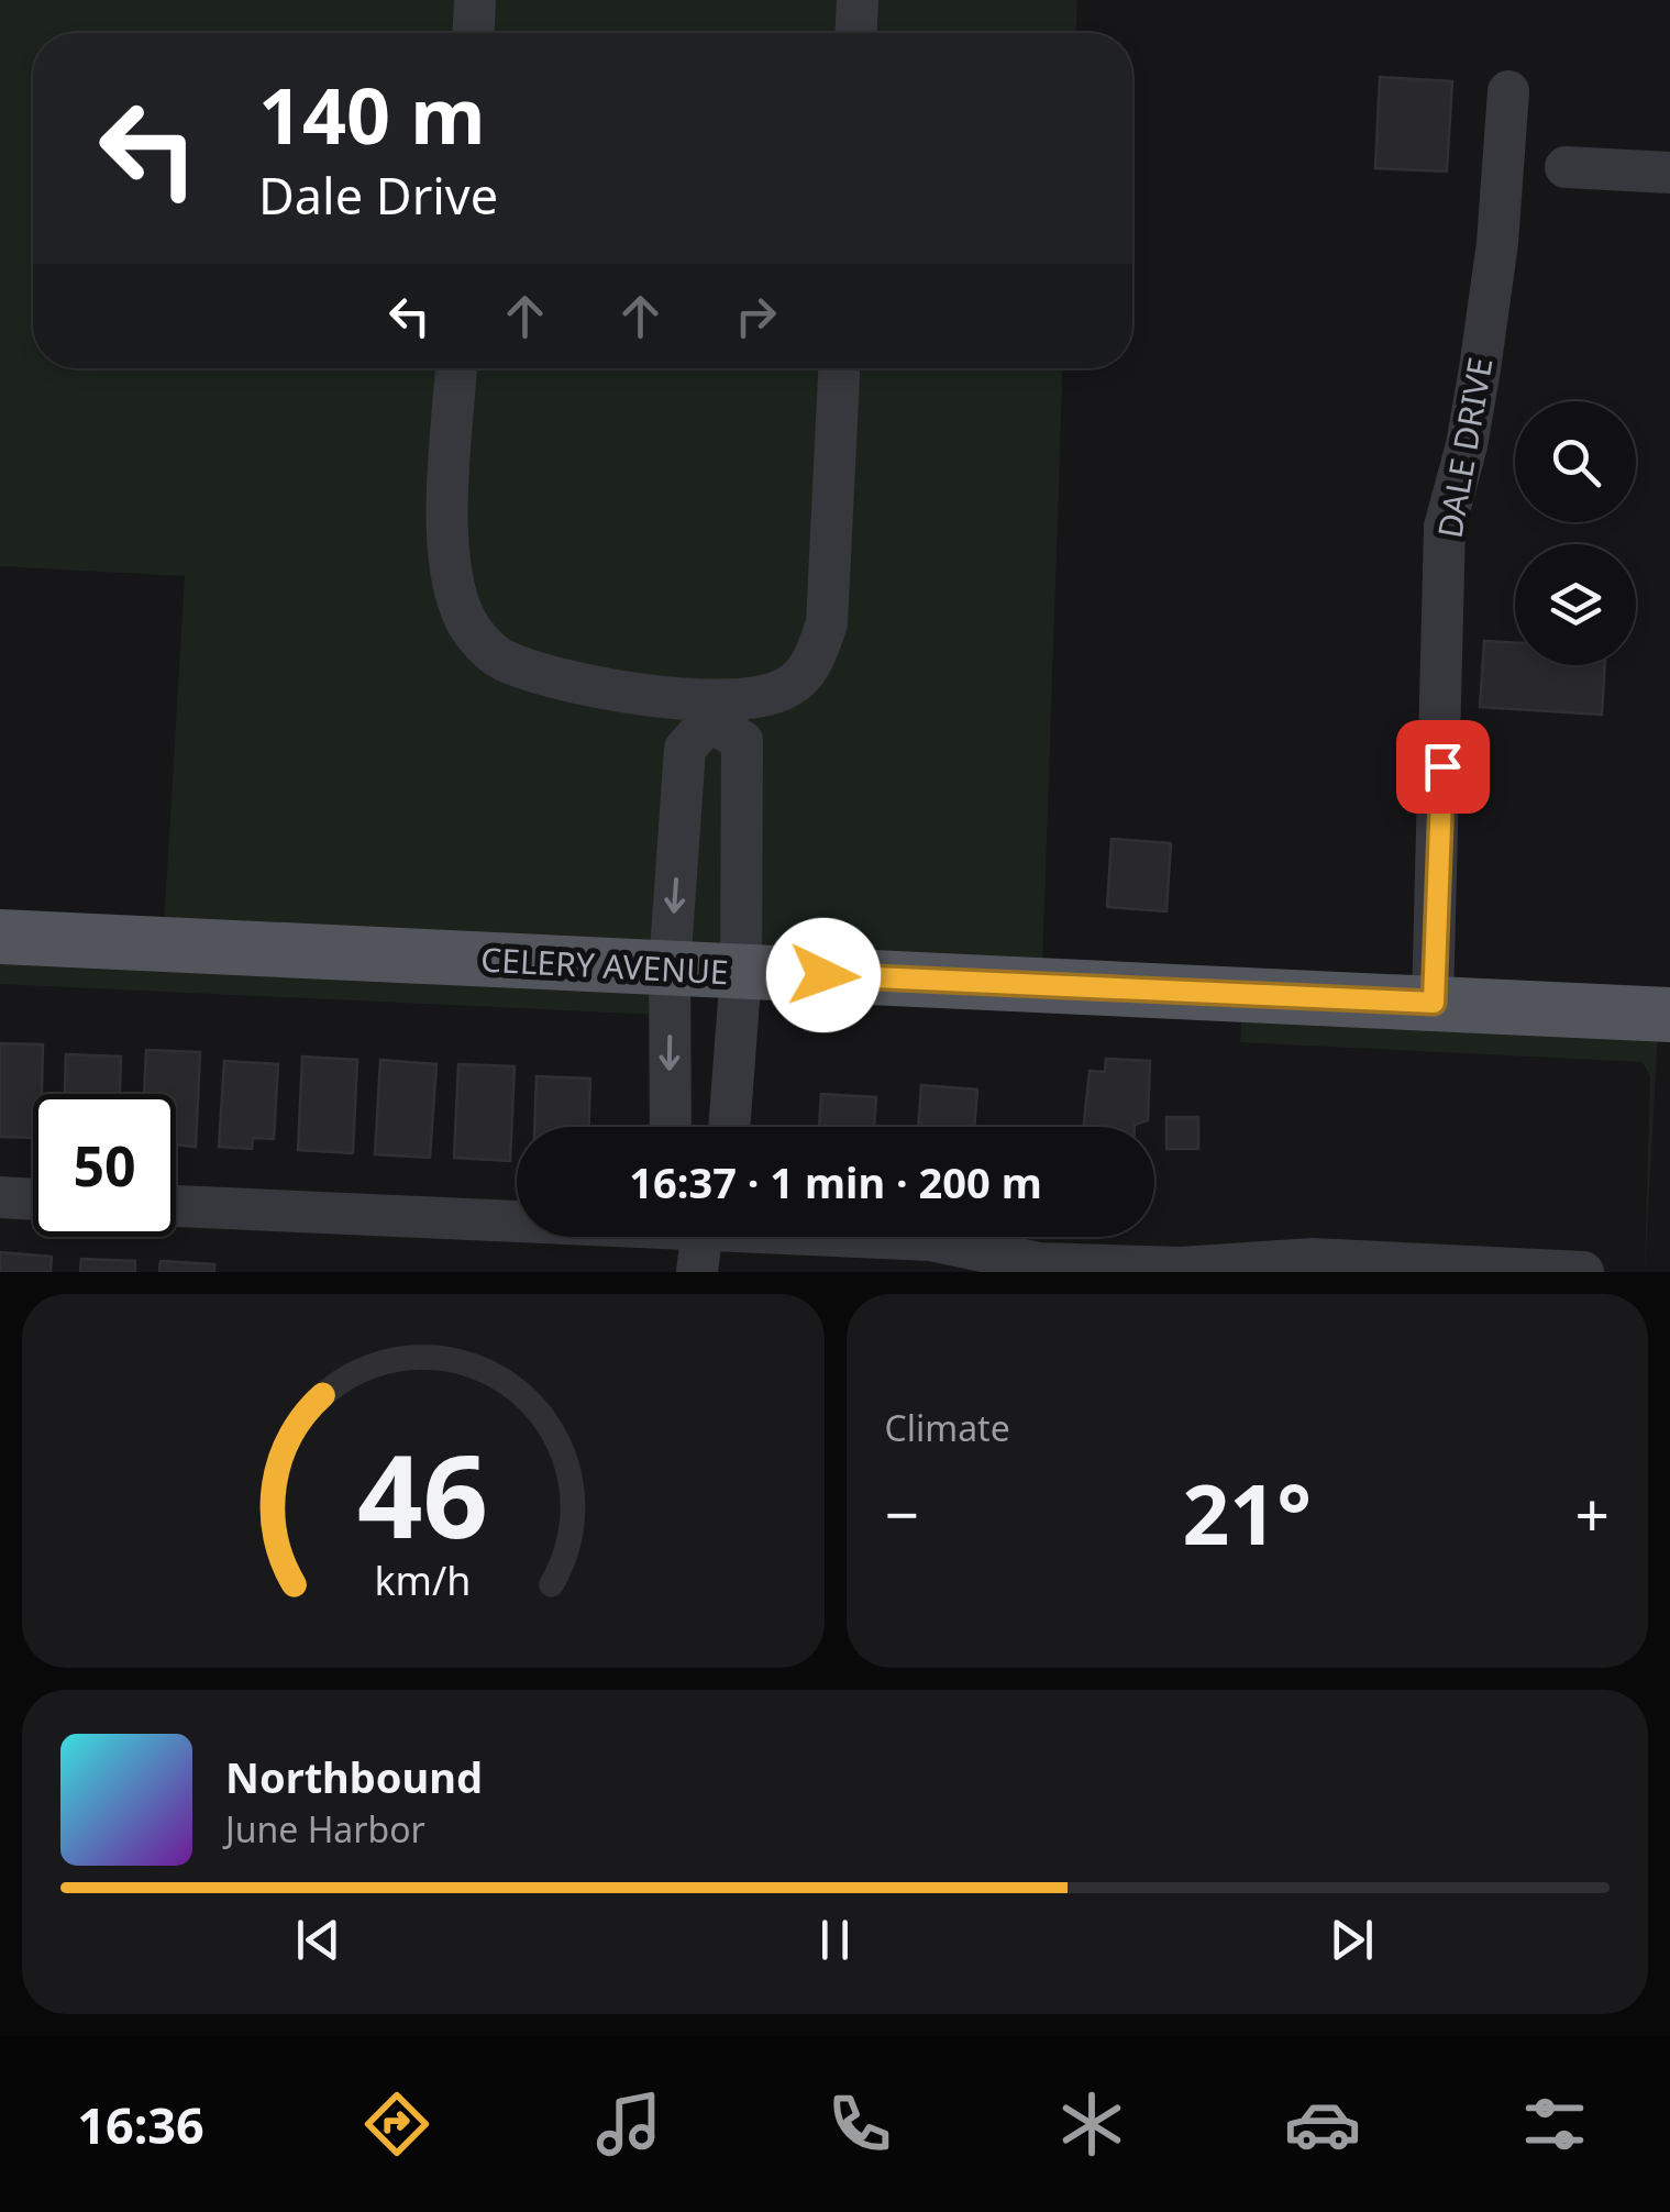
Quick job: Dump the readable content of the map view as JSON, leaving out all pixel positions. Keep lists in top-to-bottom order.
{
  "streets": {
    "main road": ["CELERY AVENUE"],
    "street": ["DALE DRIVE"]
  },
  "crossings": [
    ["DALE DRIVE", "CELERY AVENUE"]
  ],
  "page": {
    "turn": ["140 m", "Dale Drive"],
    "limit": "50",
    "trip": "16:37 · 1 min · 200 m",
    "tile": "Climate",
    "heat": ["−", "21°", "+"],
    "song": ["Northbound", "June Harbor"],
    "tabs": "16:36",
    "gauge": ["46", "km/h"]
  }
}
